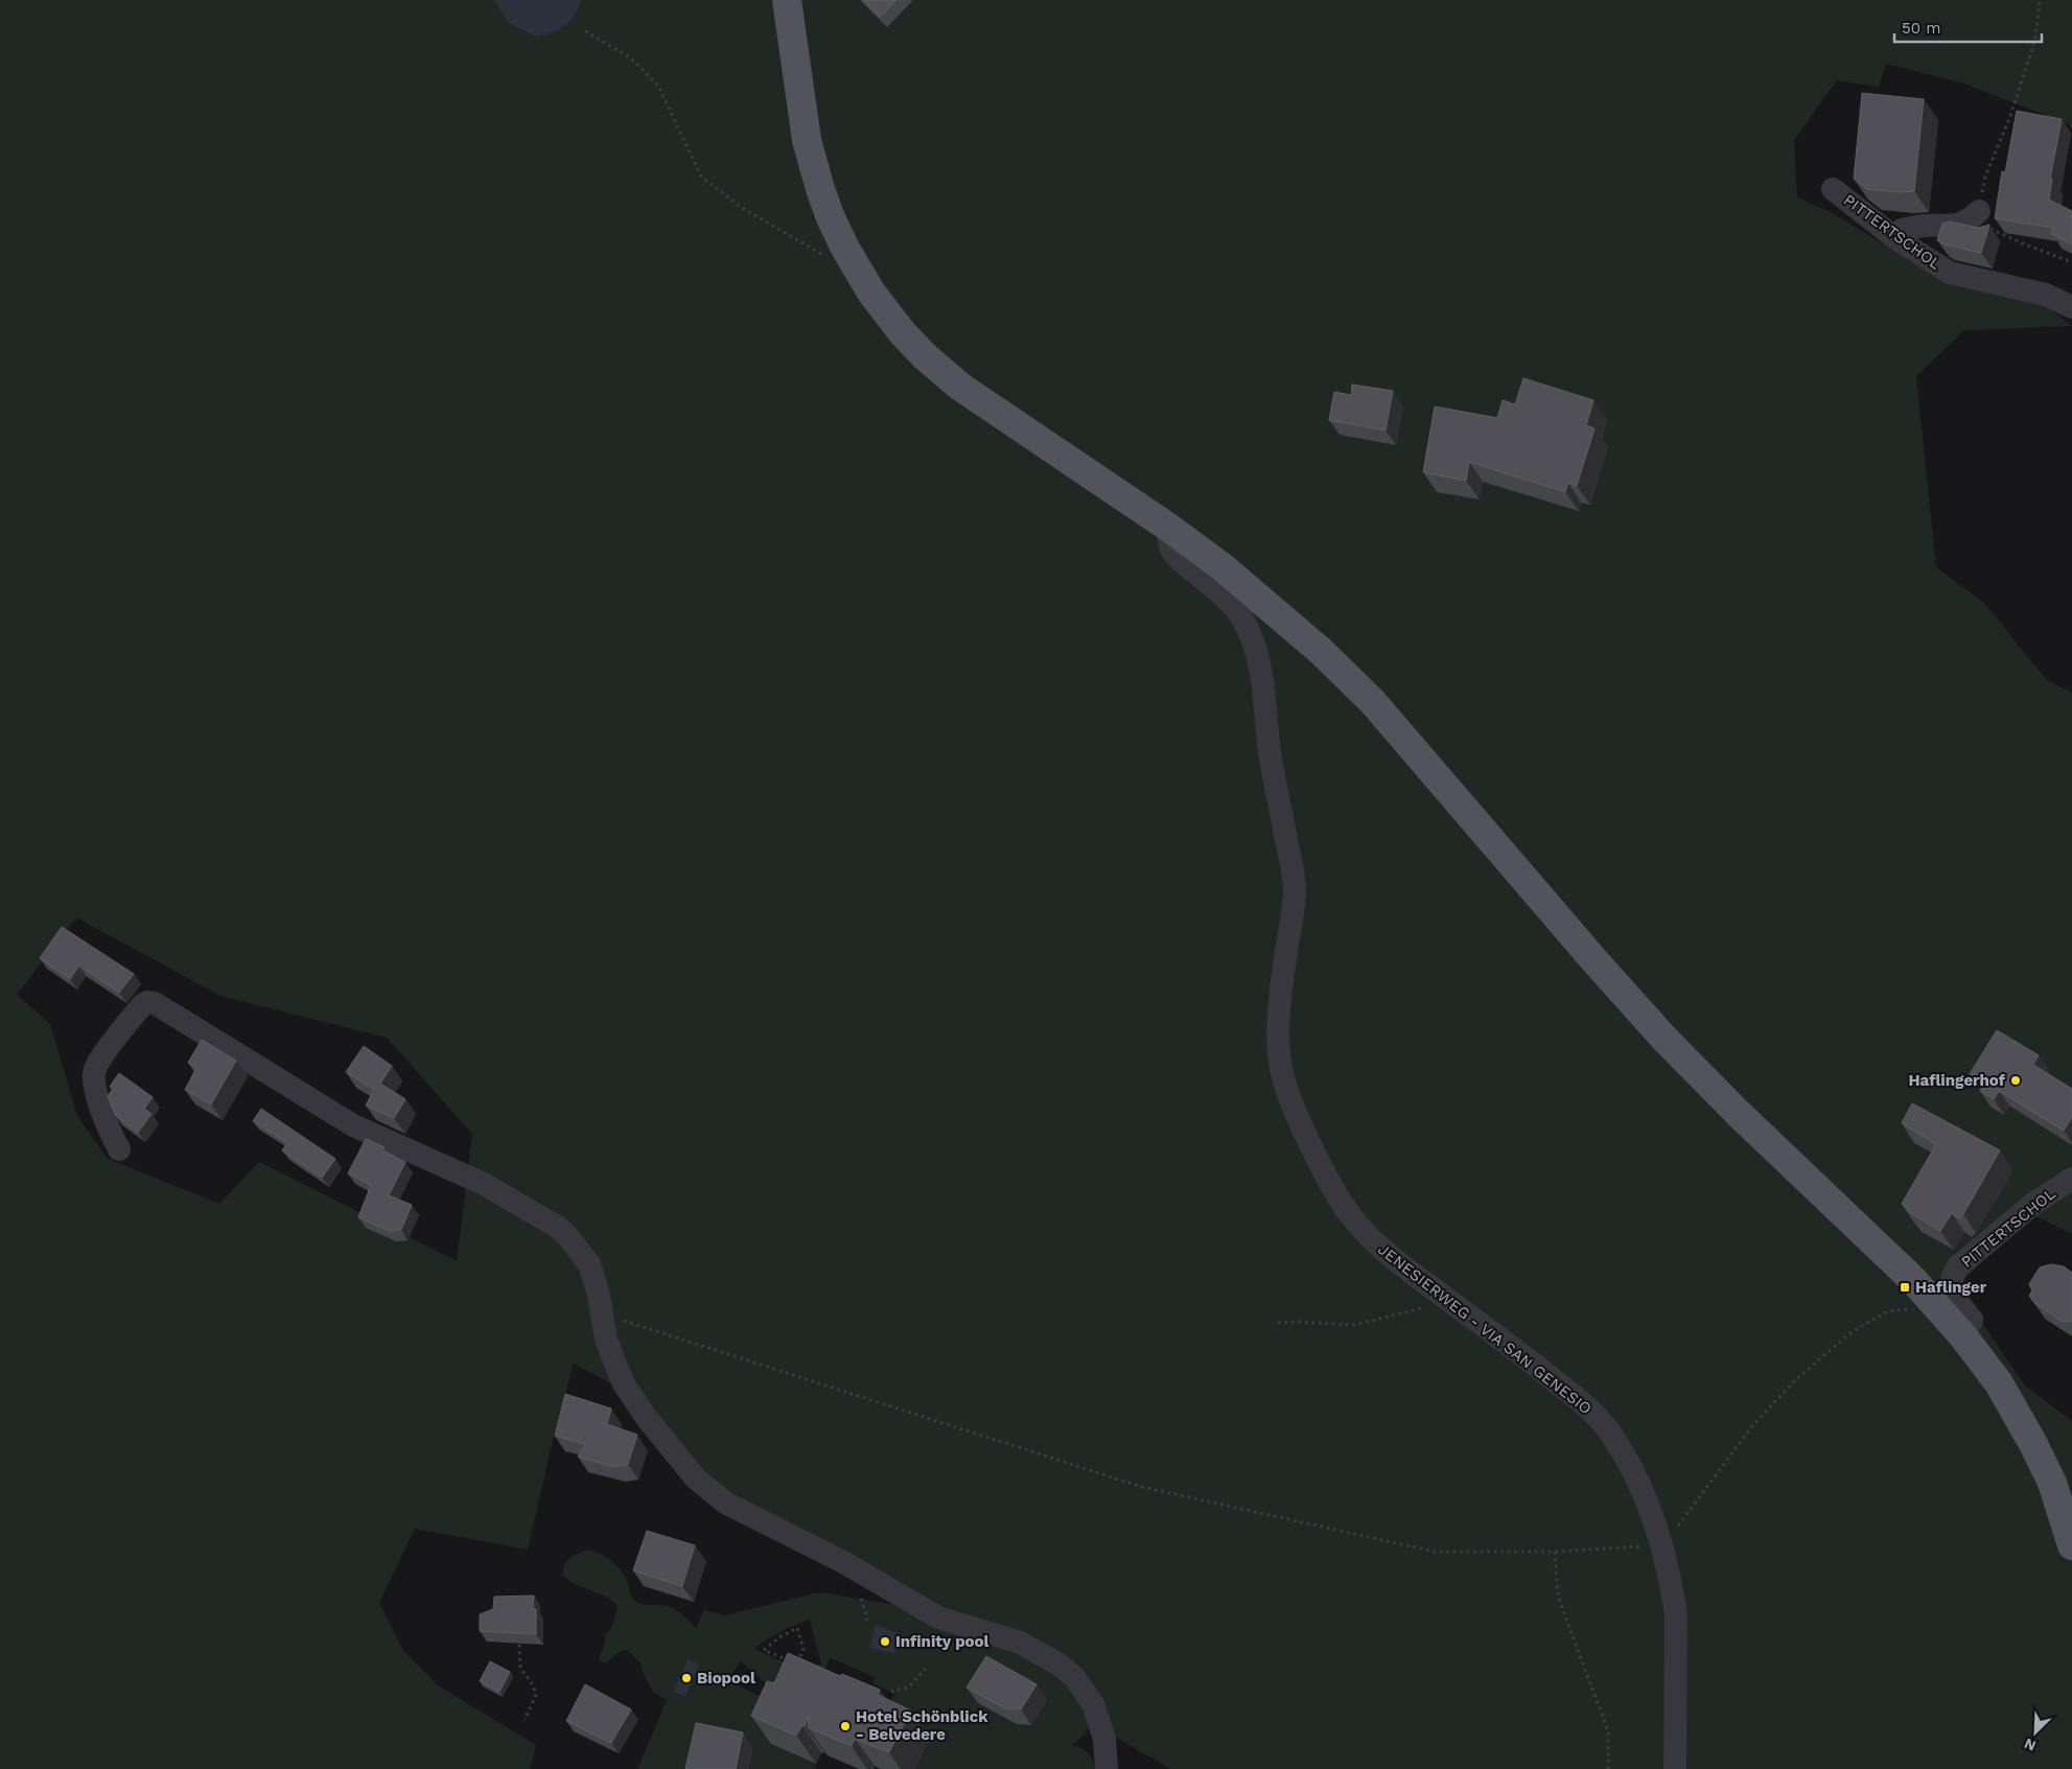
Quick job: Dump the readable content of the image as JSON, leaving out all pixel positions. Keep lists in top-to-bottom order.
{
  "streets": {
    "street": ["PITTERTSCHOL", "JENESIERWEG - VIA SAN GENESIO"]
  },
  "places": {
    "other": [
      "Haflingerhof",
      "Infinity pool",
      "Biopool",
      "Hotel Schönblick - Belvedere"
    ],
    "transit": ["Haflinger"]
  },
  "scale_bar": "50 m",
  "north": "bottom left"
}
